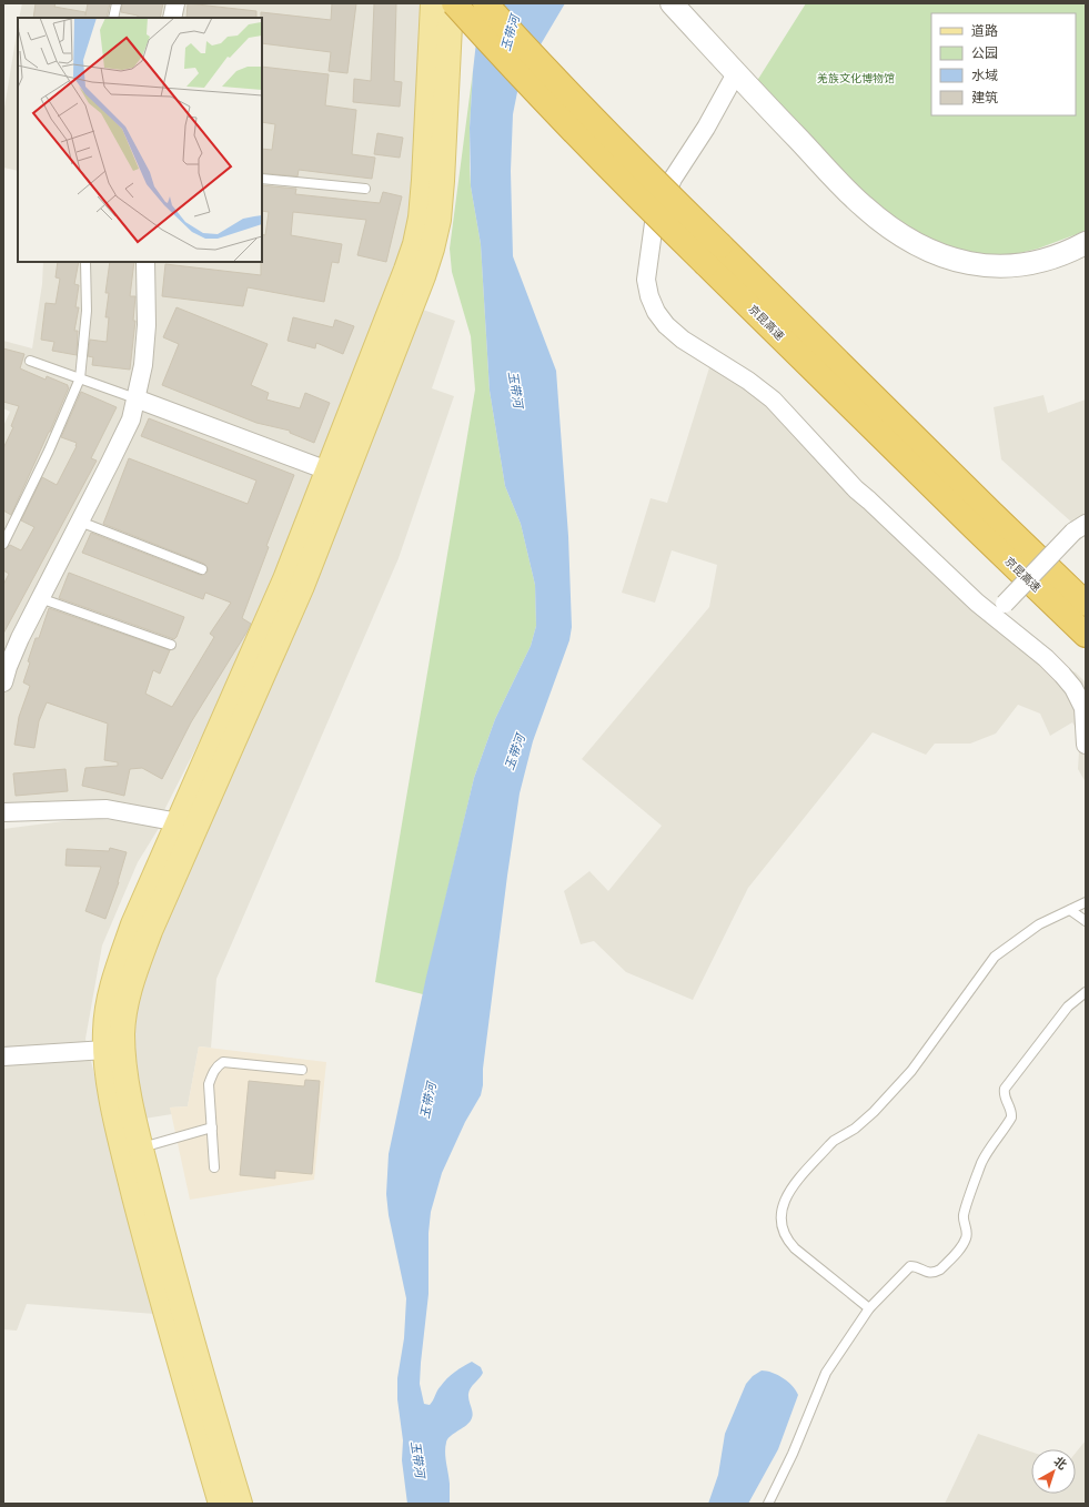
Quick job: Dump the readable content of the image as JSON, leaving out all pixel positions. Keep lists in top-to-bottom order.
{
  "streets": {
    "highway": ["京昆高速"]
  },
  "water": ["玉带河"],
  "parks": ["羌族文化博物馆"],
  "legend": [
    "道路",
    "公园",
    "水域",
    "建筑"
  ],
  "north": "top right"
}
